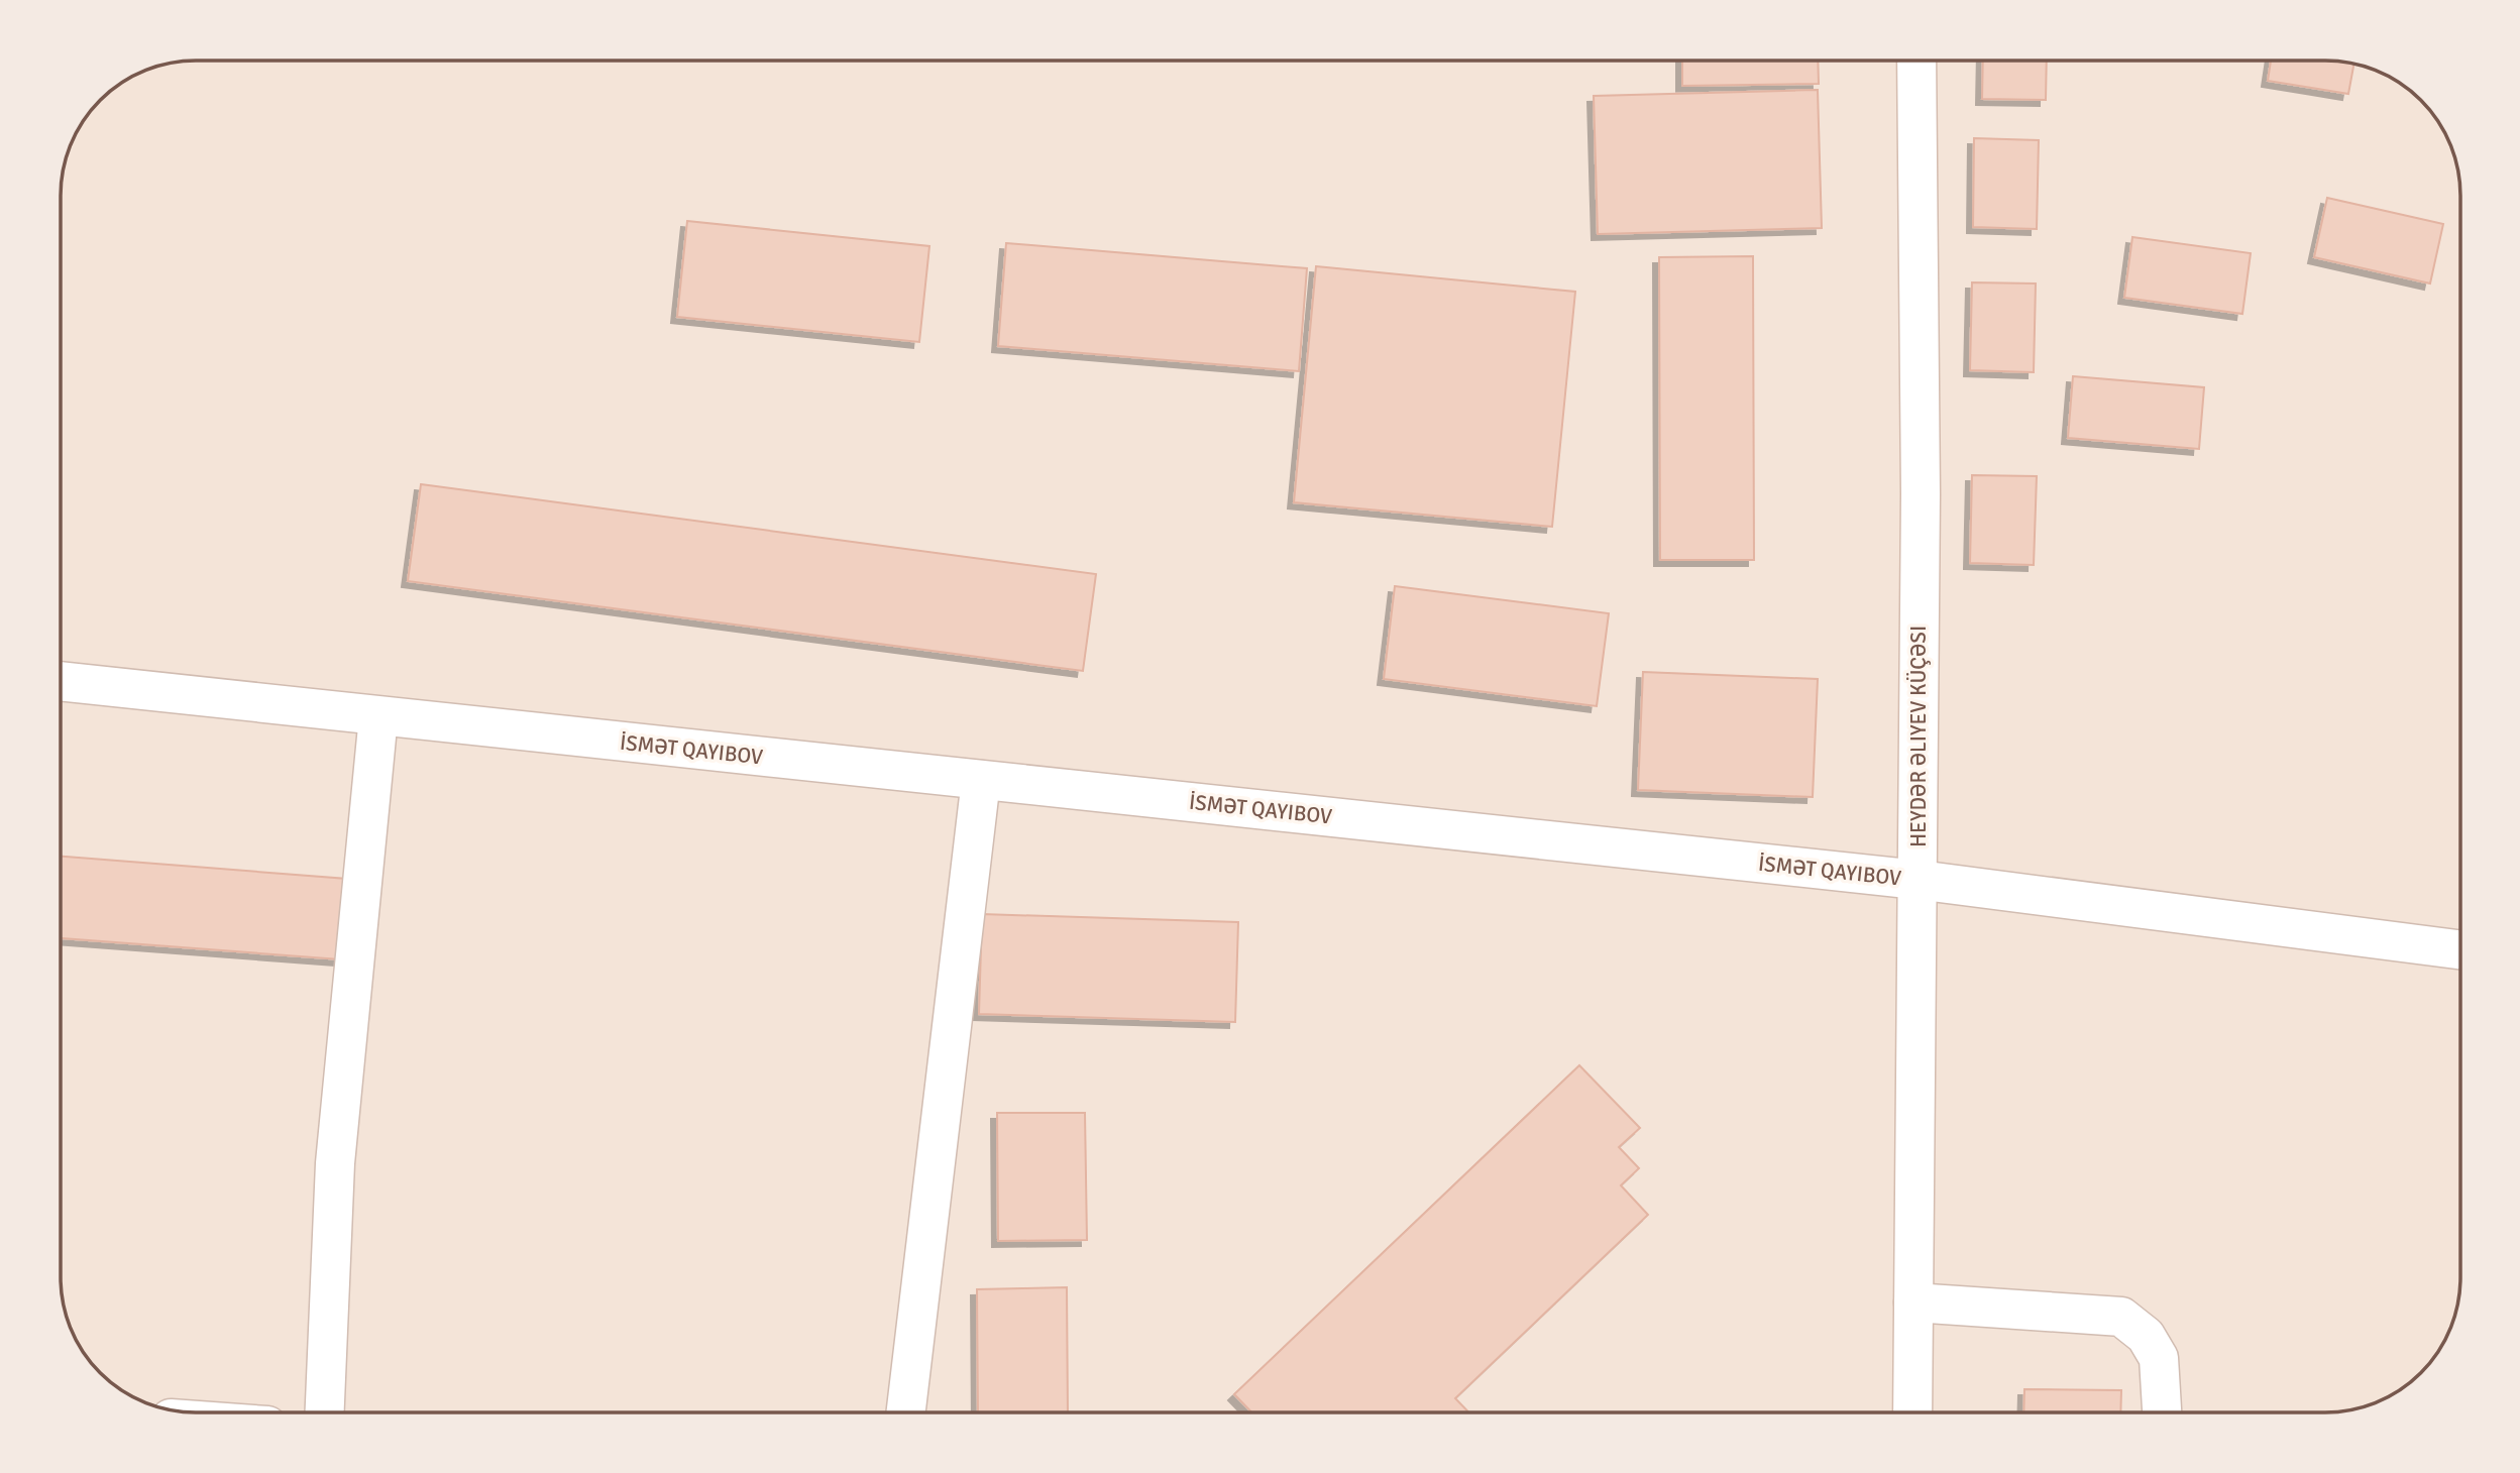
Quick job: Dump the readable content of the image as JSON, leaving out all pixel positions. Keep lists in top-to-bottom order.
{
  "streets": {
    "street": ["HEYDƏR ƏLIYEV KÜÇƏSI"]
  }
}
